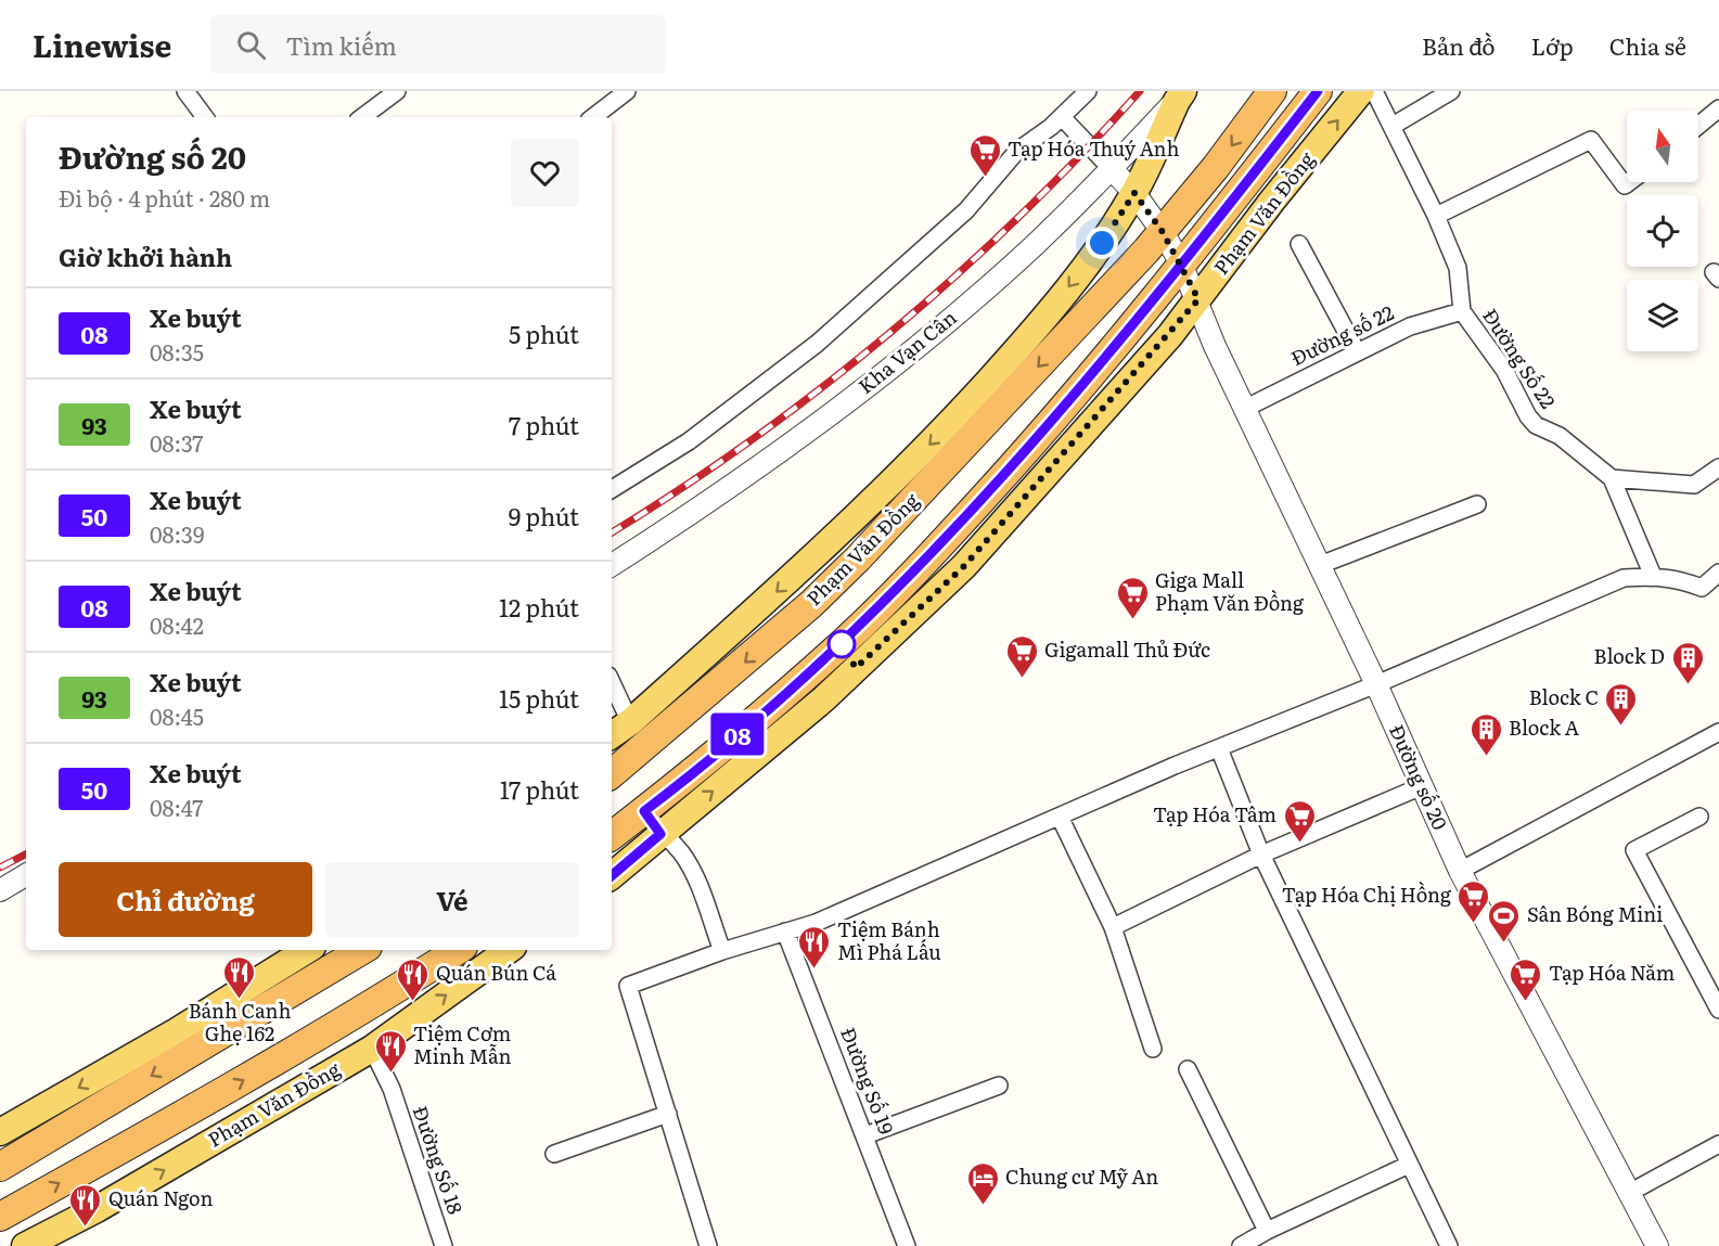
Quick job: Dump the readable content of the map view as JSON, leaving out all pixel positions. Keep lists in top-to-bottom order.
{
  "streets": {
    "highway": ["Phạm Văn Đồng"],
    "street": [
      "Đường số 22",
      "Kha Vạn Cân",
      "Đường Số 22",
      "Đường số 20",
      "Đường Số 19",
      "Đường Số 18"
    ]
  },
  "crossings": [
    ["Phạm Văn Đồng", "Kha Vạn Cân"],
    ["Phạm Văn Đồng", "Đường số 20"],
    ["Phạm Văn Đồng", "Đường Số 18"],
    ["Đường số 22", "Đường Số 22"],
    ["Đường số 22", "Đường số 20"],
    ["Kha Vạn Cân", "Đường số 20"]
  ],
  "places": {
    "supermarket": [
      "Tạp Hóa Thuý Anh",
      "Giga Mall Phạm Văn Đồng",
      "Gigamall Thủ Đức",
      "Tạp Hóa Tâm",
      "Tạp Hóa Chị Hồng",
      "Tạp Hóa Năm"
    ],
    "building": ["Block D", "Block C", "Block A"],
    "sports": ["Sân Bóng Mini"],
    "restaurant": [
      "Tiệm Bánh Mì Phá Lấu",
      "Bánh Canh Ghẹ 162",
      "Quán Bún Cá",
      "Tiệm Cơm Minh Mẫn",
      "Quán Ngon"
    ],
    "hotel": ["Chung cư Mỹ An"]
  },
  "lines": ["bus line 08"],
  "north": "top",
  "page": {
    "header": "Linewise",
    "search": "Tìm kiếm",
    "nav": ["Bản đồ", "Lớp", "Chia sẻ"],
    "on_map": "08",
    "heading": [
      ["Đường số 20", "Đi bộ · 4 phút · 280 m"],
      "Giờ khởi hành"
    ],
    "list": [
      {
        "mark": "08",
        "name": "Xe buýt",
        "note": "08:35",
        "value": "5 phút"
      },
      {
        "mark": "93",
        "name": "Xe buýt",
        "note": "08:37",
        "value": "7 phút"
      },
      {
        "mark": "50",
        "name": "Xe buýt",
        "note": "08:39",
        "value": "9 phút"
      },
      {
        "mark": "08",
        "name": "Xe buýt",
        "note": "08:42",
        "value": "12 phút"
      },
      {
        "mark": "93",
        "name": "Xe buýt",
        "note": "08:45",
        "value": "15 phút"
      },
      {
        "mark": "50",
        "name": "Xe buýt",
        "note": "08:47",
        "value": "17 phút"
      }
    ],
    "buttons": ["Chỉ đường", "Vé"]
  }
}
